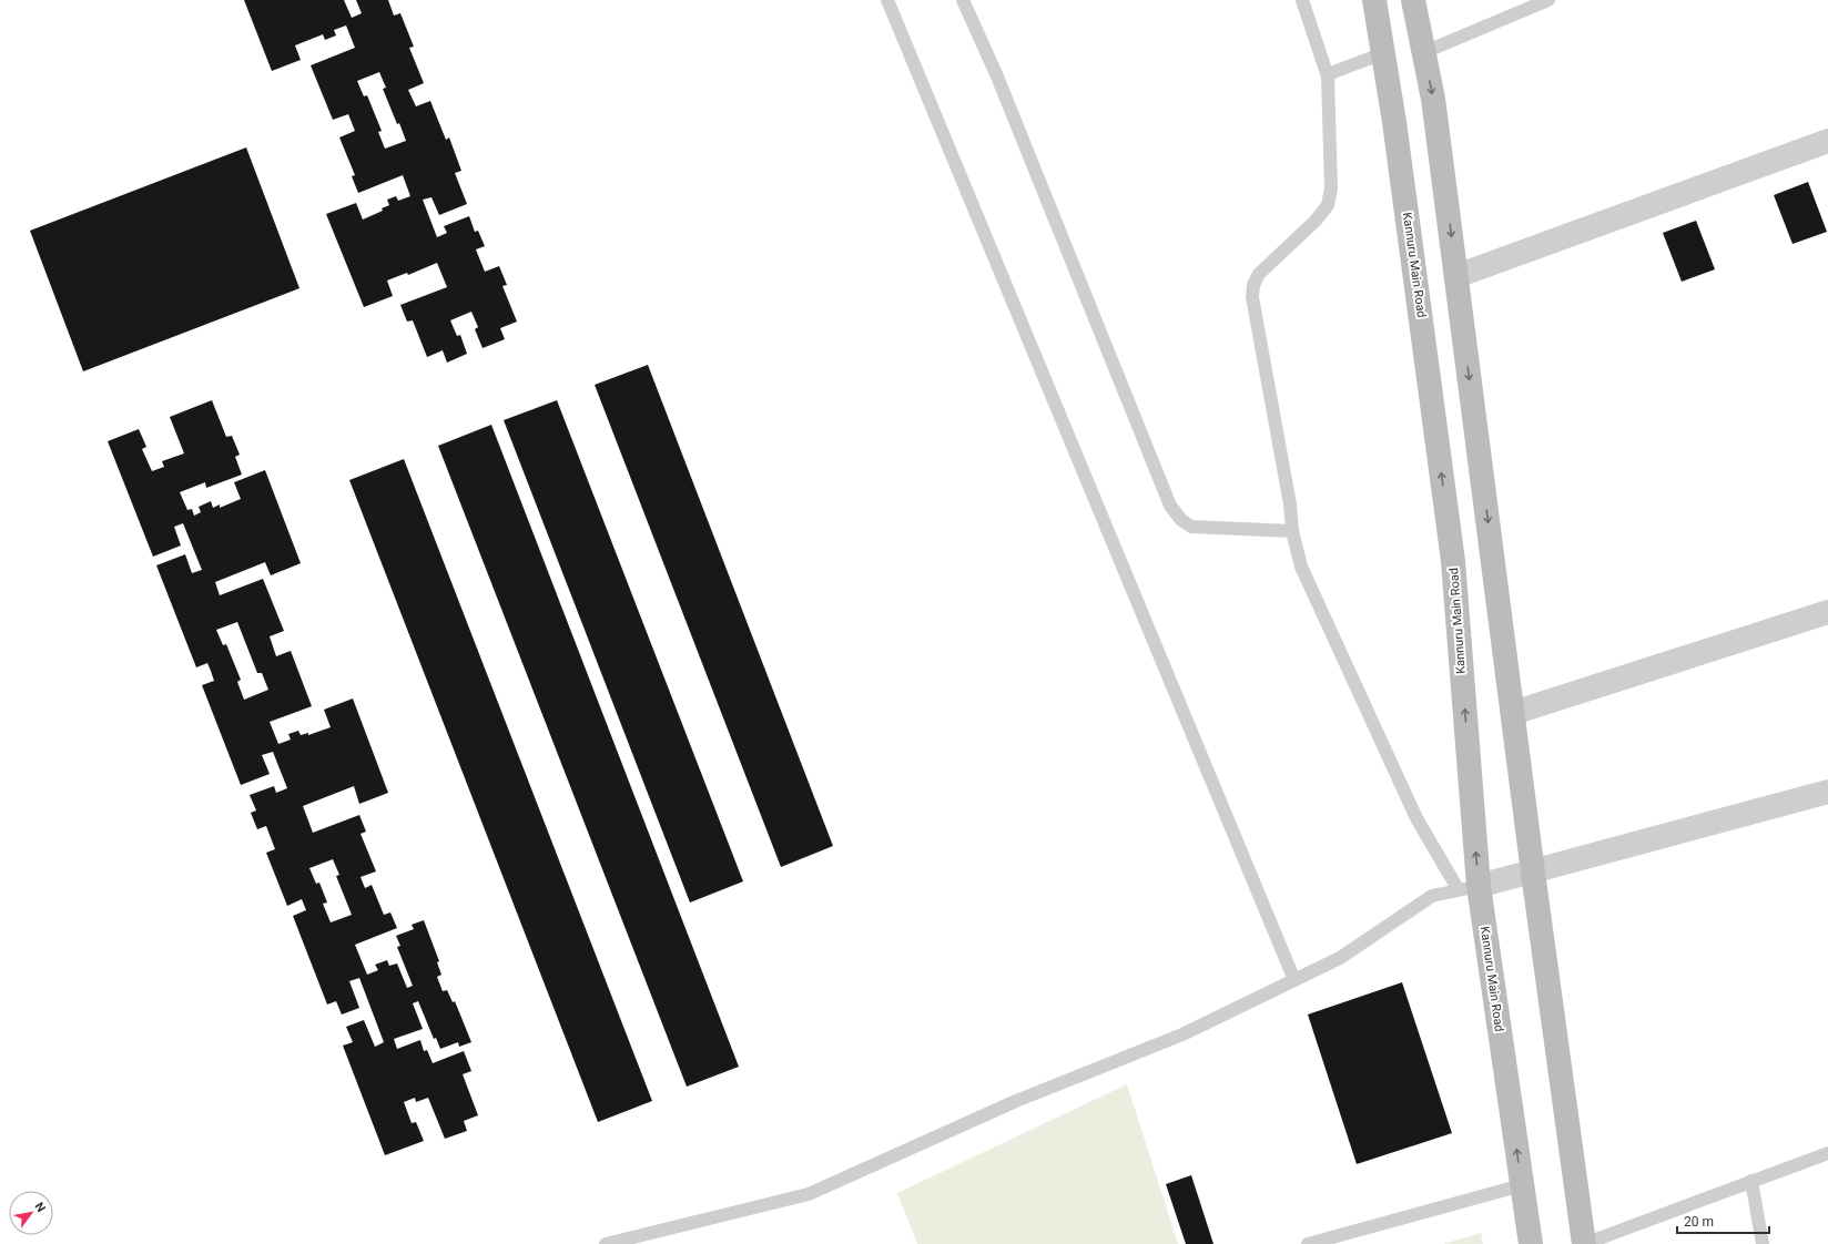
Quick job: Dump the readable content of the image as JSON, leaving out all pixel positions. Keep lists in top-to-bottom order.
{
  "streets": {
    "main road": ["Kannuru Main Road"]
  },
  "scale_bar": "20 m",
  "north": "top right"
}
